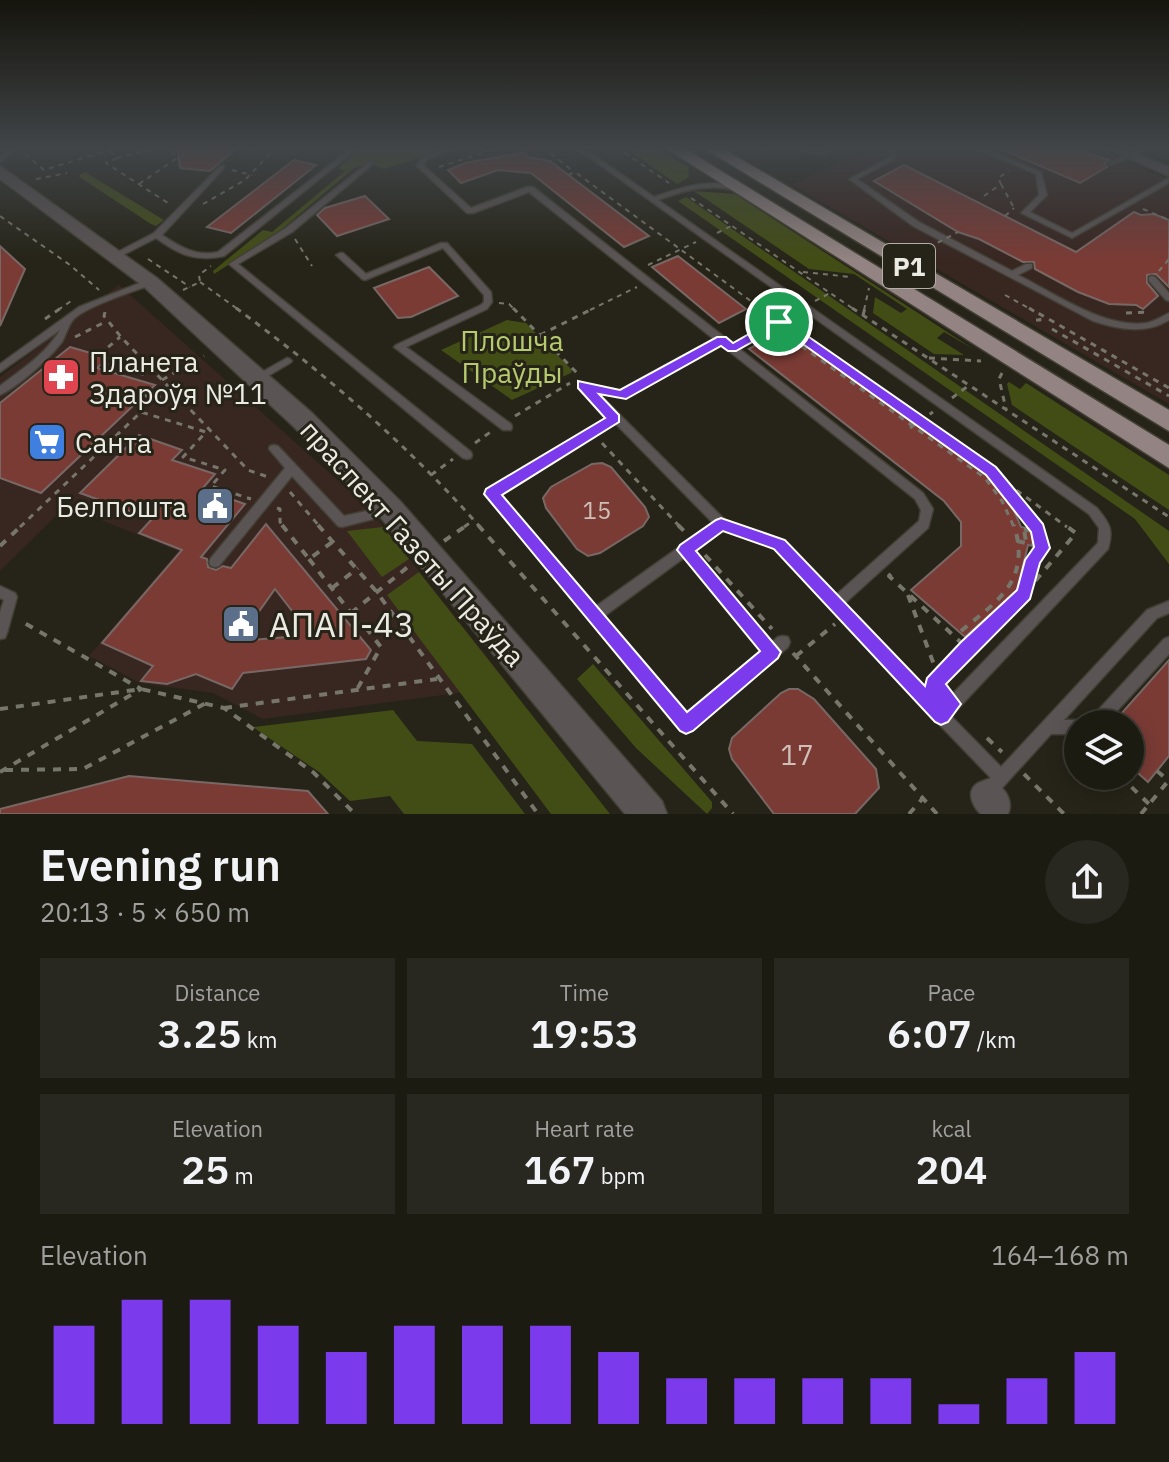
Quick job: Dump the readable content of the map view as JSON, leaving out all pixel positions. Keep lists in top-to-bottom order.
{
  "streets": {
    "main road": ["Р1"],
    "street": ["праспект Газеты Праўда"]
  },
  "parks": ["Плошча Праўды"],
  "places": {
    "pharmacy": ["Планета Здароўя №11"],
    "supermarket": ["Санта"],
    "public building": ["Белпошта", "АПАП-43"]
  },
  "house_numbers": ["15", "17"],
  "page": {
    "heading": ["Evening run", "20:13 · 5 × 650 m"],
    "stats": [
      ["Distance", "3.25 km"],
      ["Time", "19:53"],
      ["Pace", "6:07 /km"],
      ["Elevation", "25 m"],
      ["Heart rate", "167 bpm"],
      ["kcal", "204"]
    ],
    "chart": ["Elevation", "164–168 m"]
  }
}
